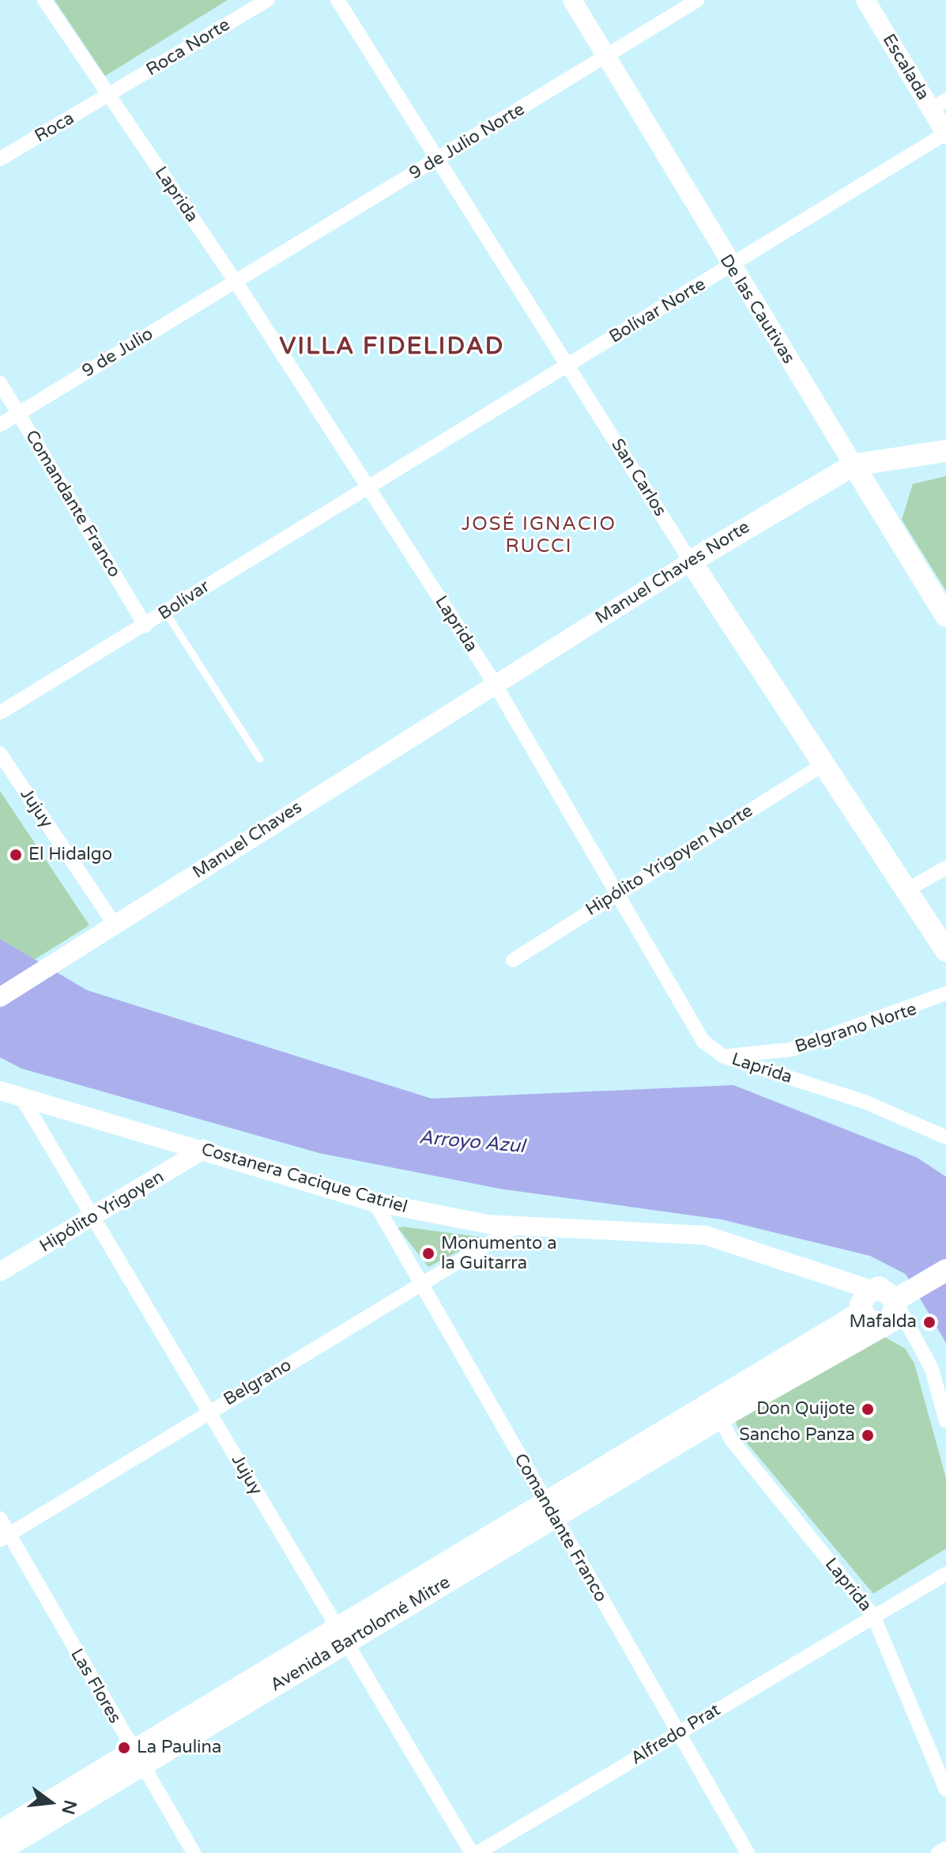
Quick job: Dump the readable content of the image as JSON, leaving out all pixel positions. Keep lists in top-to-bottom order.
{
  "streets": {
    "main road": [
      "Escalada",
      "De las Cautivas",
      "San Carlos",
      "Manuel Chaves Norte",
      "Manuel Chaves",
      "Costanera Cacique Catriel",
      "Hipólito Yrigoyen",
      "Avenida Bartolomé Mitre"
    ],
    "street": [
      "Roca Norte",
      "Roca",
      "9 de Julio Norte",
      "Laprida",
      "Bolívar Norte",
      "9 de Julio",
      "Comandante Franco",
      "Bolívar",
      "Jujuy",
      "Hipólito Yrigoyen Norte",
      "Belgrano Norte",
      "Belgrano",
      "Las Flores",
      "Alfredo Prat"
    ]
  },
  "crossings": [
    ["Roca Norte", "Roca"],
    ["Roca Norte", "Laprida"],
    ["Escalada", "Bolívar Norte"],
    ["Roca", "Laprida"],
    ["9 de Julio Norte", "Laprida"],
    ["9 de Julio Norte", "De las Cautivas"],
    ["9 de Julio Norte", "9 de Julio"],
    ["9 de Julio Norte", "San Carlos"],
    ["Laprida", "Bolívar Norte"],
    ["Laprida", "9 de Julio"],
    ["Laprida", "Manuel Chaves Norte"],
    ["Laprida", "Bolívar"],
    ["Laprida", "Manuel Chaves"],
    ["Laprida", "Hipólito Yrigoyen Norte"],
    ["Laprida", "Belgrano Norte"],
    ["Laprida", "Avenida Bartolomé Mitre"],
    ["Laprida", "Alfredo Prat"],
    ["De las Cautivas", "Bolívar Norte"],
    ["De las Cautivas", "Manuel Chaves Norte"],
    ["Bolívar Norte", "San Carlos"],
    ["Bolívar Norte", "Bolívar"],
    ["9 de Julio", "Comandante Franco"],
    ["San Carlos", "Manuel Chaves Norte"],
    ["San Carlos", "Hipólito Yrigoyen Norte"],
    ["Comandante Franco", "Bolívar"],
    ["Comandante Franco", "Costanera Cacique Catriel"],
    ["Comandante Franco", "Belgrano"],
    ["Comandante Franco", "Avenida Bartolomé Mitre"],
    ["Comandante Franco", "Alfredo Prat"],
    ["Manuel Chaves Norte", "Manuel Chaves"],
    ["Jujuy", "Manuel Chaves"],
    ["Jujuy", "Costanera Cacique Catriel"],
    ["Jujuy", "Hipólito Yrigoyen"],
    ["Jujuy", "Belgrano"],
    ["Jujuy", "Avenida Bartolomé Mitre"],
    ["Costanera Cacique Catriel", "Hipólito Yrigoyen"],
    ["Costanera Cacique Catriel", "Belgrano"],
    ["Belgrano", "Las Flores"],
    ["Avenida Bartolomé Mitre", "Las Flores"]
  ],
  "districts": ["VILLA FIDELIDAD", "JOSÉ IGNACIO RUCCI"],
  "water": ["Arroyo Azul"],
  "places": [
    "El Hidalgo",
    "Monumento a la Guitarra",
    "Mafalda",
    "Don Quijote",
    "Sancho Panza",
    "La Paulina"
  ],
  "north": "right"
}
